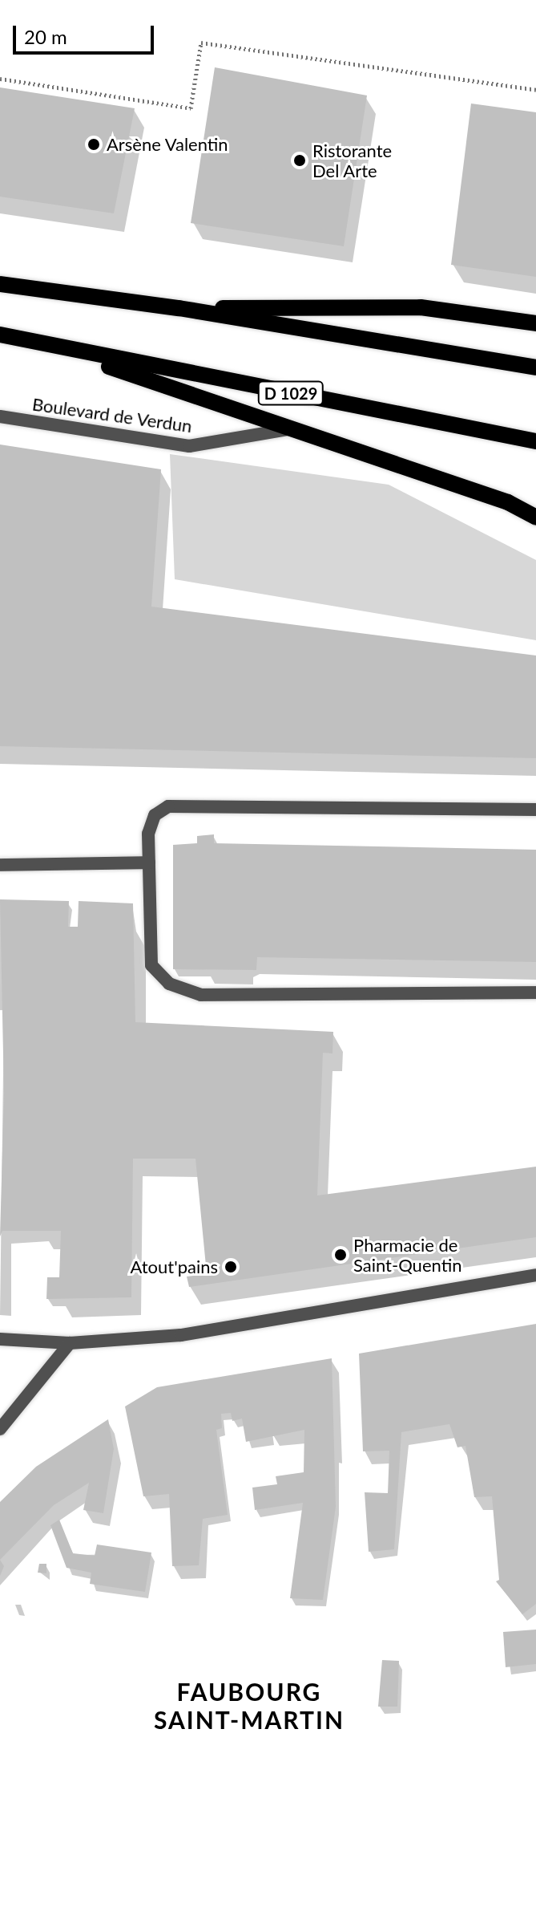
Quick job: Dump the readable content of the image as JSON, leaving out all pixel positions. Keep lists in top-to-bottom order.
{
  "streets": {
    "main road": ["D 1029"],
    "street": ["Boulevard de Verdun"]
  },
  "districts": ["FAUBOURG SAINT-MARTIN"],
  "places": [
    "Arsène Valentin",
    "Ristorante Del Arte",
    "Pharmacie de Saint-Quentin",
    "Atout'pains"
  ],
  "scale_bar": "20 m"
}
